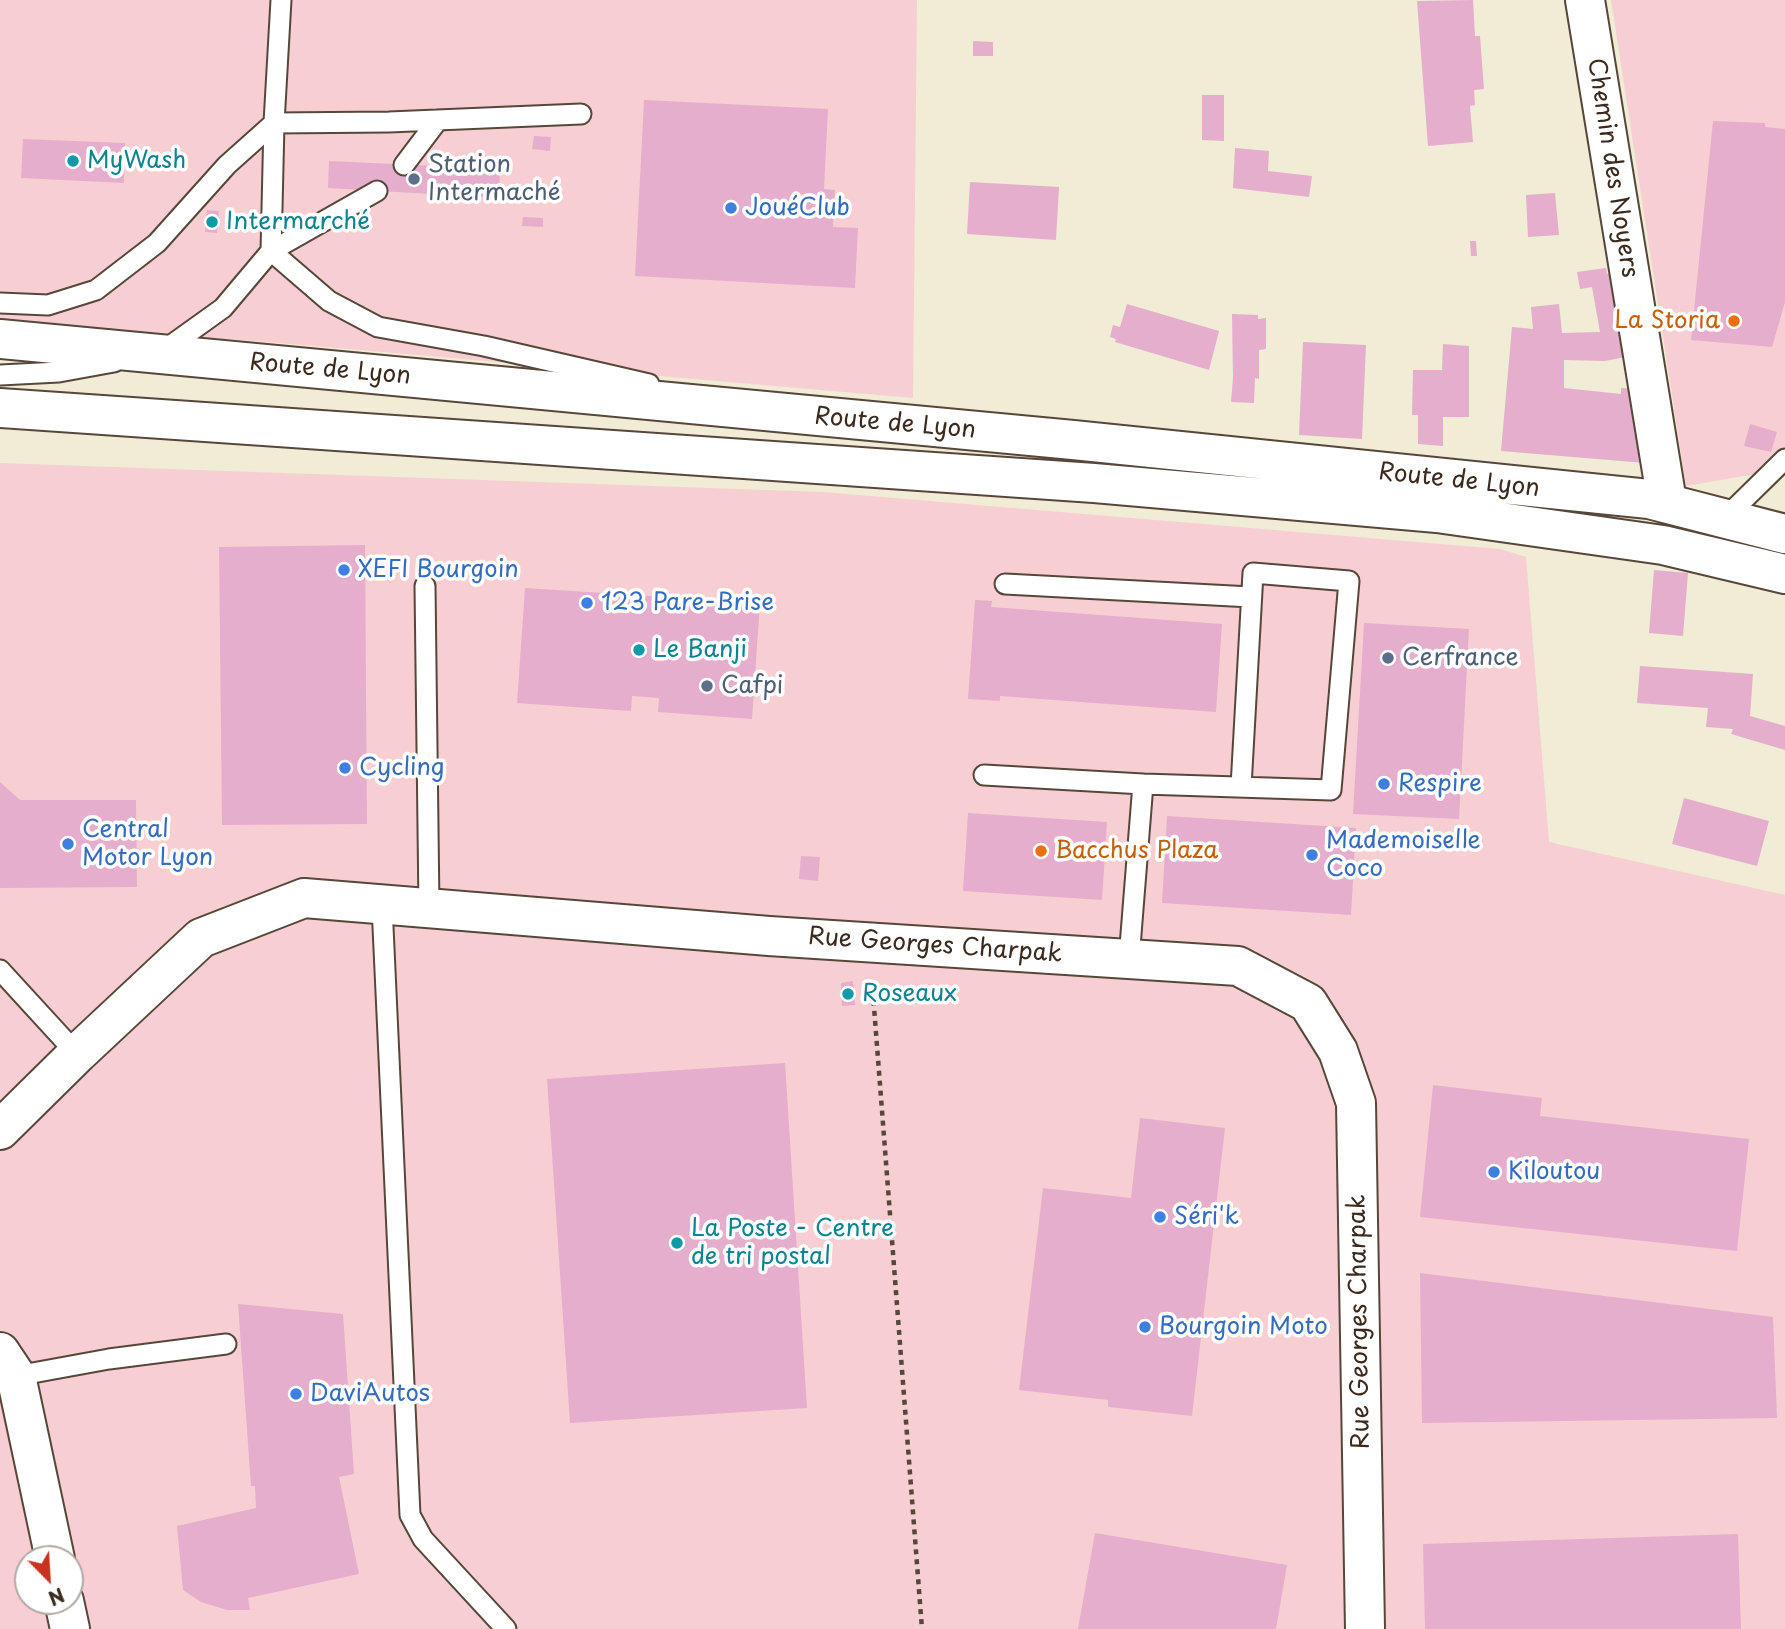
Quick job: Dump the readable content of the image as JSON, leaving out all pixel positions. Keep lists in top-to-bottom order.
{
  "streets": {
    "main road": ["Chemin des Noyers", "Route de Lyon", "Rue Georges Charpak"]
  },
  "crossings": [
    ["Chemin des Noyers", "Route de Lyon"]
  ],
  "places": [
    "MyWash",
    "Station Intermaché",
    "JouéClub",
    "Intermarché",
    "La Storia",
    "XEFI Bourgoin",
    "123 Pare-Brise",
    "Le Banji",
    "Cerfrance",
    "Cafpi",
    "Cycling",
    "Respire",
    "Central Motor Lyon",
    "Bacchus Plaza",
    "Mademoiselle Coco",
    "Roseaux",
    "Kiloutou",
    "Séri'k",
    "La Poste - Centre de tri postal",
    "Bourgoin Moto",
    "DaviAutos"
  ],
  "north": "bottom right"
}
